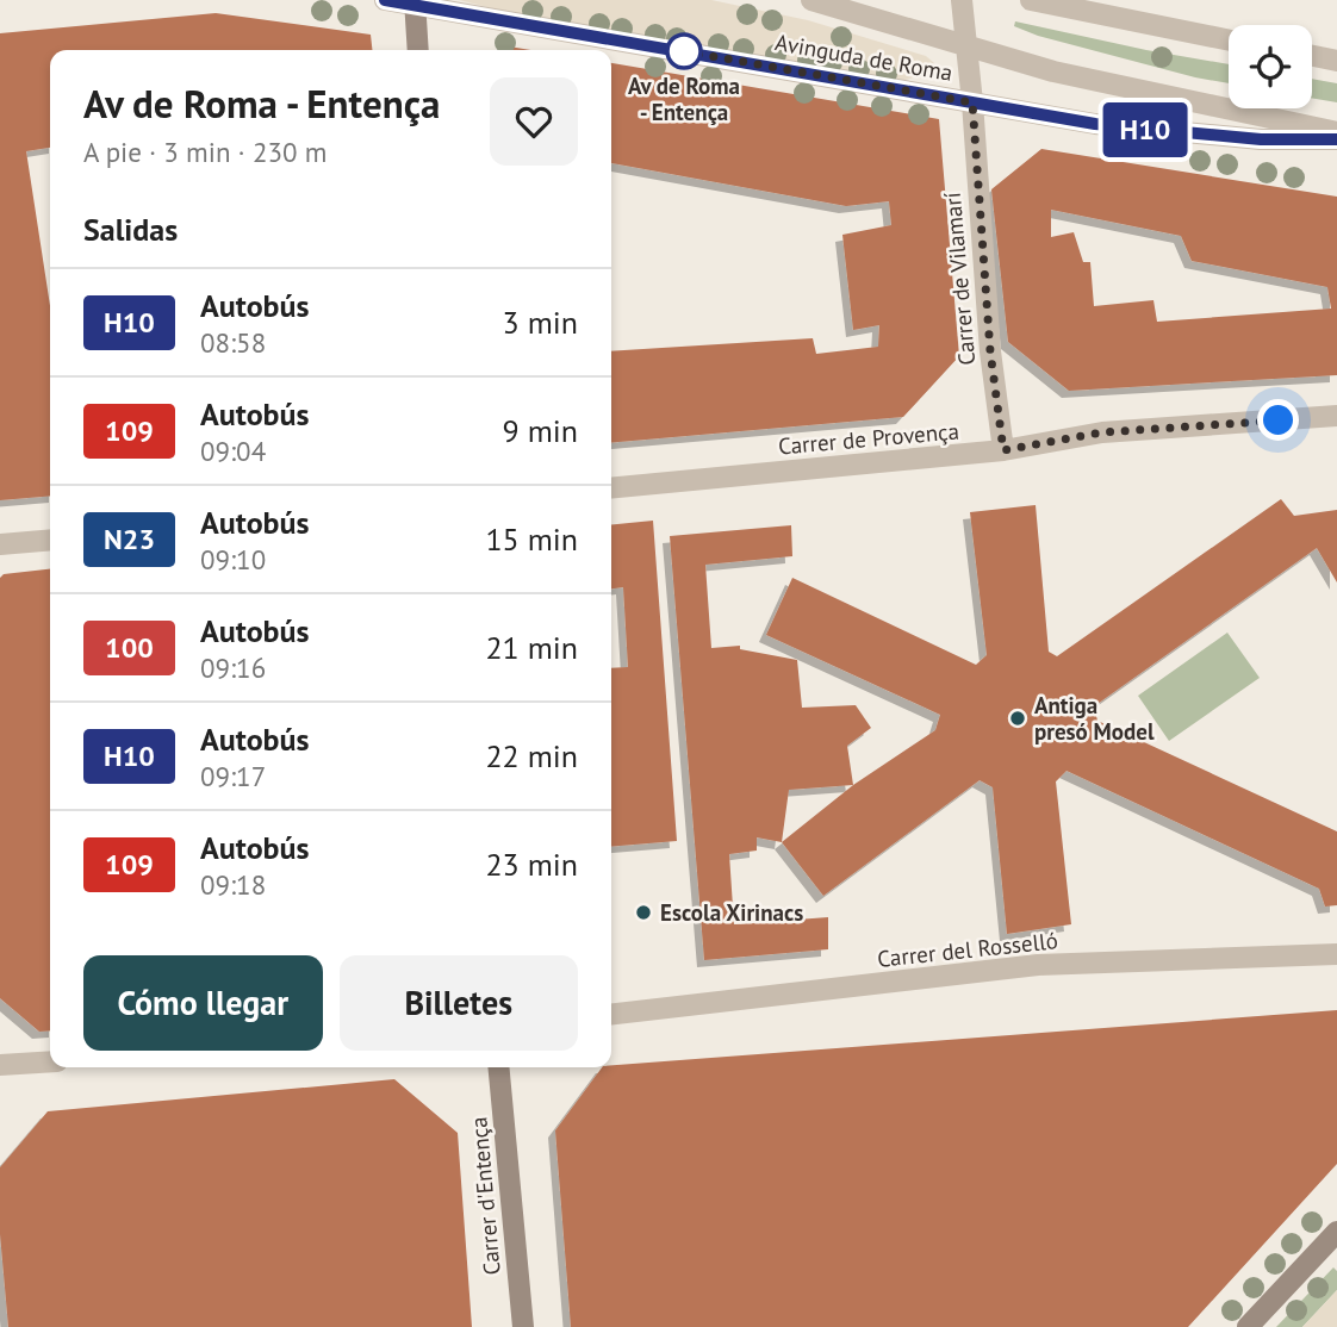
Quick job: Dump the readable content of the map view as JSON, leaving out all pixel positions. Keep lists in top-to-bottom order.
{
  "streets": {
    "main road": ["Carrer d'Entença"],
    "street": [
      "Avinguda de Roma",
      "Carrer de Vilamarí",
      "Carrer de Provença",
      "Carrer del Rosselló"
    ]
  },
  "crossings": [
    ["Avinguda de Roma", "Carrer de Vilamarí"],
    ["Carrer de Vilamarí", "Carrer de Provença"]
  ],
  "places": ["Av de Roma - Entença", "Antiga presó Model", "Escola Xirinacs"],
  "lines": ["bus line H10"],
  "page": {
    "on_map": "H10",
    "heading": [
      ["Av de Roma - Entença", "A pie · 3 min · 230 m"],
      "Salidas"
    ],
    "list": [
      {
        "mark": "H10",
        "name": "Autobús",
        "note": "08:58",
        "value": "3 min"
      },
      {
        "mark": "109",
        "name": "Autobús",
        "note": "09:04",
        "value": "9 min"
      },
      {
        "mark": "N23",
        "name": "Autobús",
        "note": "09:10",
        "value": "15 min"
      },
      {
        "mark": "100",
        "name": "Autobús",
        "note": "09:16",
        "value": "21 min"
      },
      {
        "mark": "H10",
        "name": "Autobús",
        "note": "09:17",
        "value": "22 min"
      },
      {
        "mark": "109",
        "name": "Autobús",
        "note": "09:18",
        "value": "23 min"
      }
    ],
    "buttons": ["Cómo llegar", "Billetes"]
  }
}
